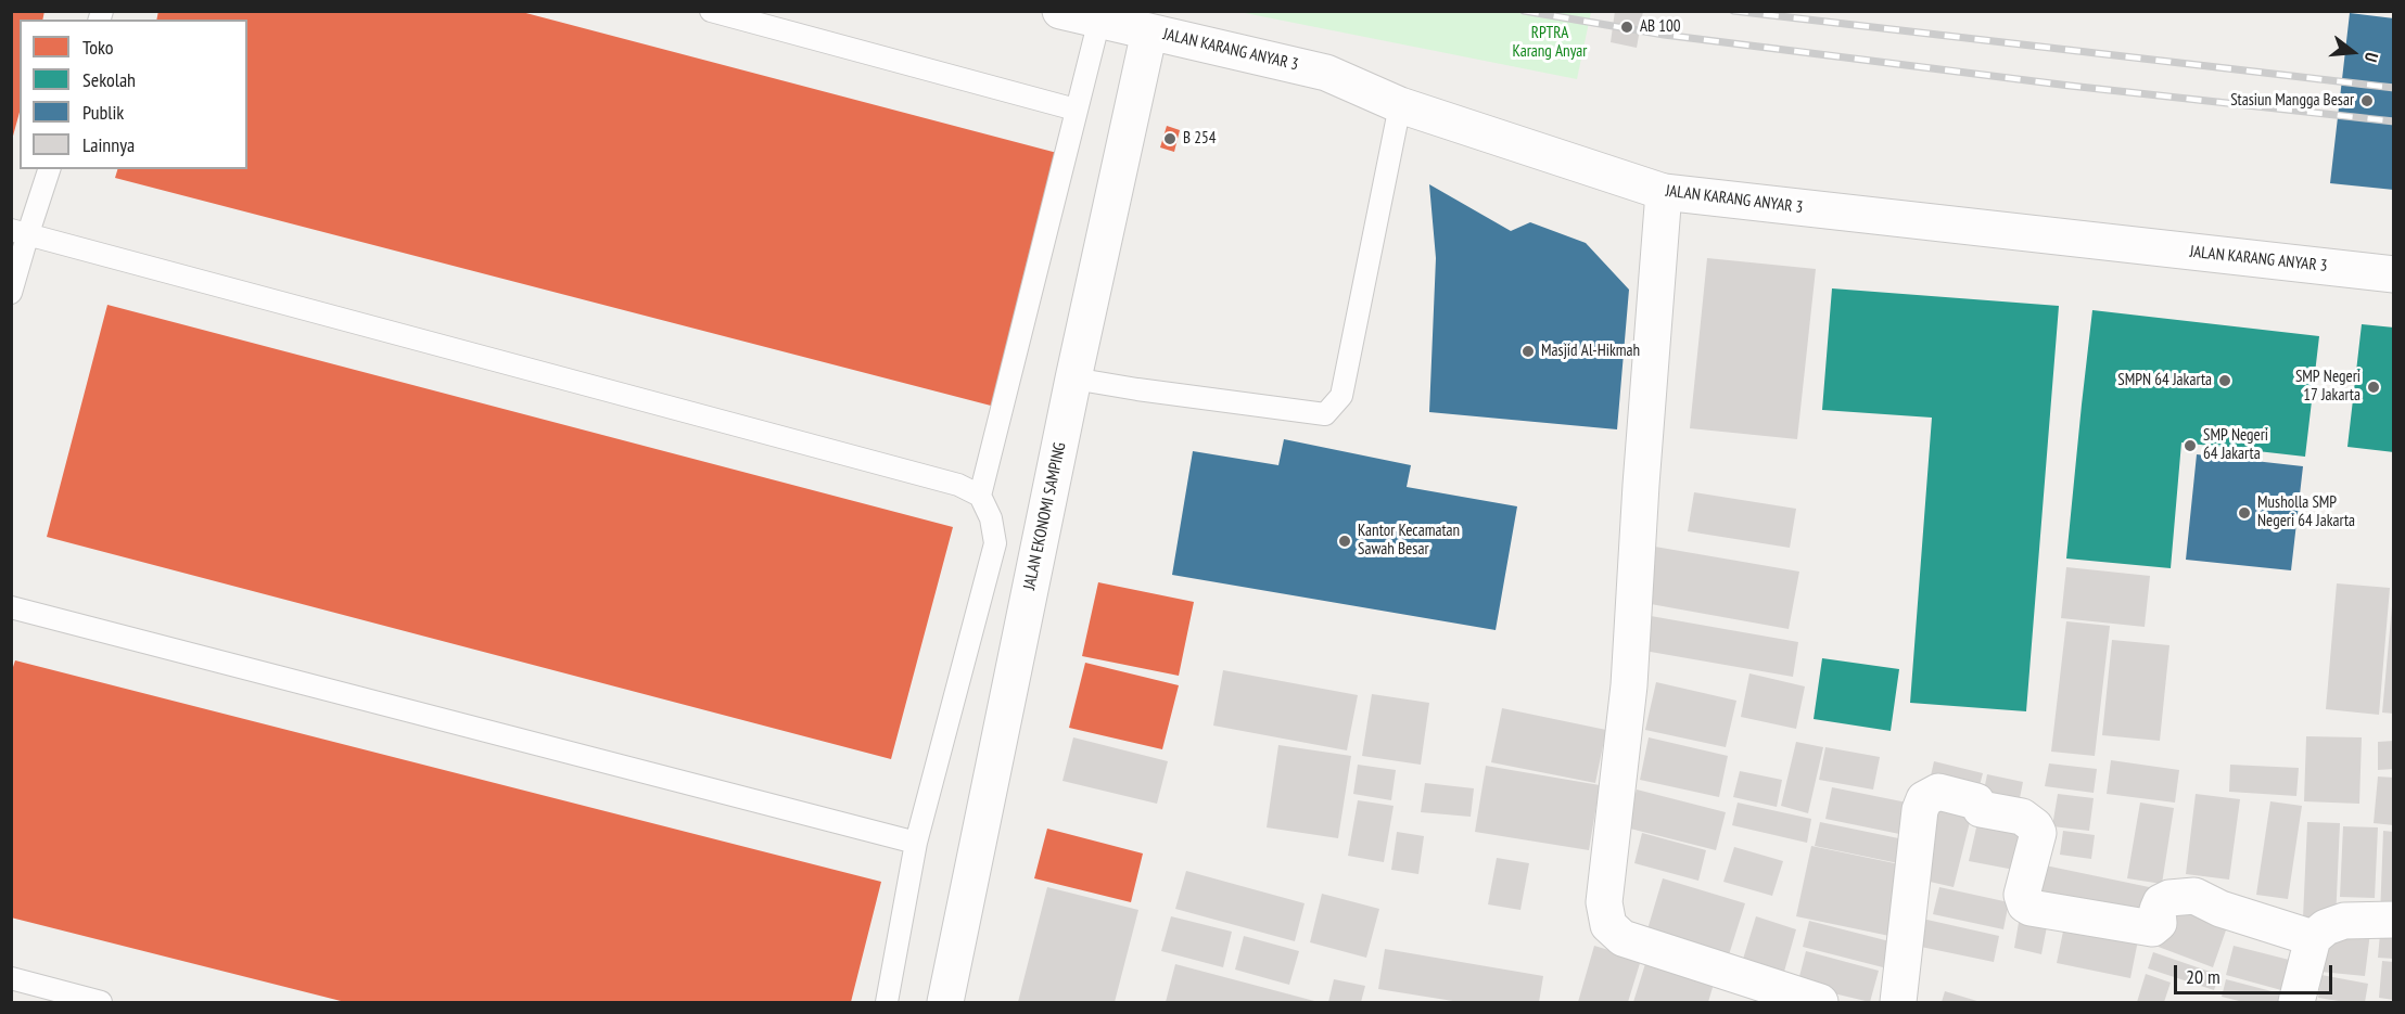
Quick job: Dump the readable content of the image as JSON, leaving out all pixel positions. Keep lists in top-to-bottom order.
{
  "streets": {
    "street": ["JALAN KARANG ANYAR 3", "JALAN EKONOMI SAMPING"]
  },
  "crossings": [
    ["JALAN KARANG ANYAR 3", "JALAN EKONOMI SAMPING"]
  ],
  "parks": ["RPTRA Karang Anyar"],
  "places": [
    "AB 100",
    "Stasiun Mangga Besar",
    "B 254",
    "Masjid Al-Hikmah",
    "SMPN 64 Jakarta",
    "SMP Negeri 17 Jakarta",
    "SMP Negeri 64 Jakarta",
    "Musholla SMP Negeri 64 Jakarta",
    "Kantor Kecamatan Sawah Besar"
  ],
  "legend": [
    "Toko",
    "Sekolah",
    "Publik",
    "Lainnya"
  ],
  "scale_bar": "20 m",
  "north": "right"
}
